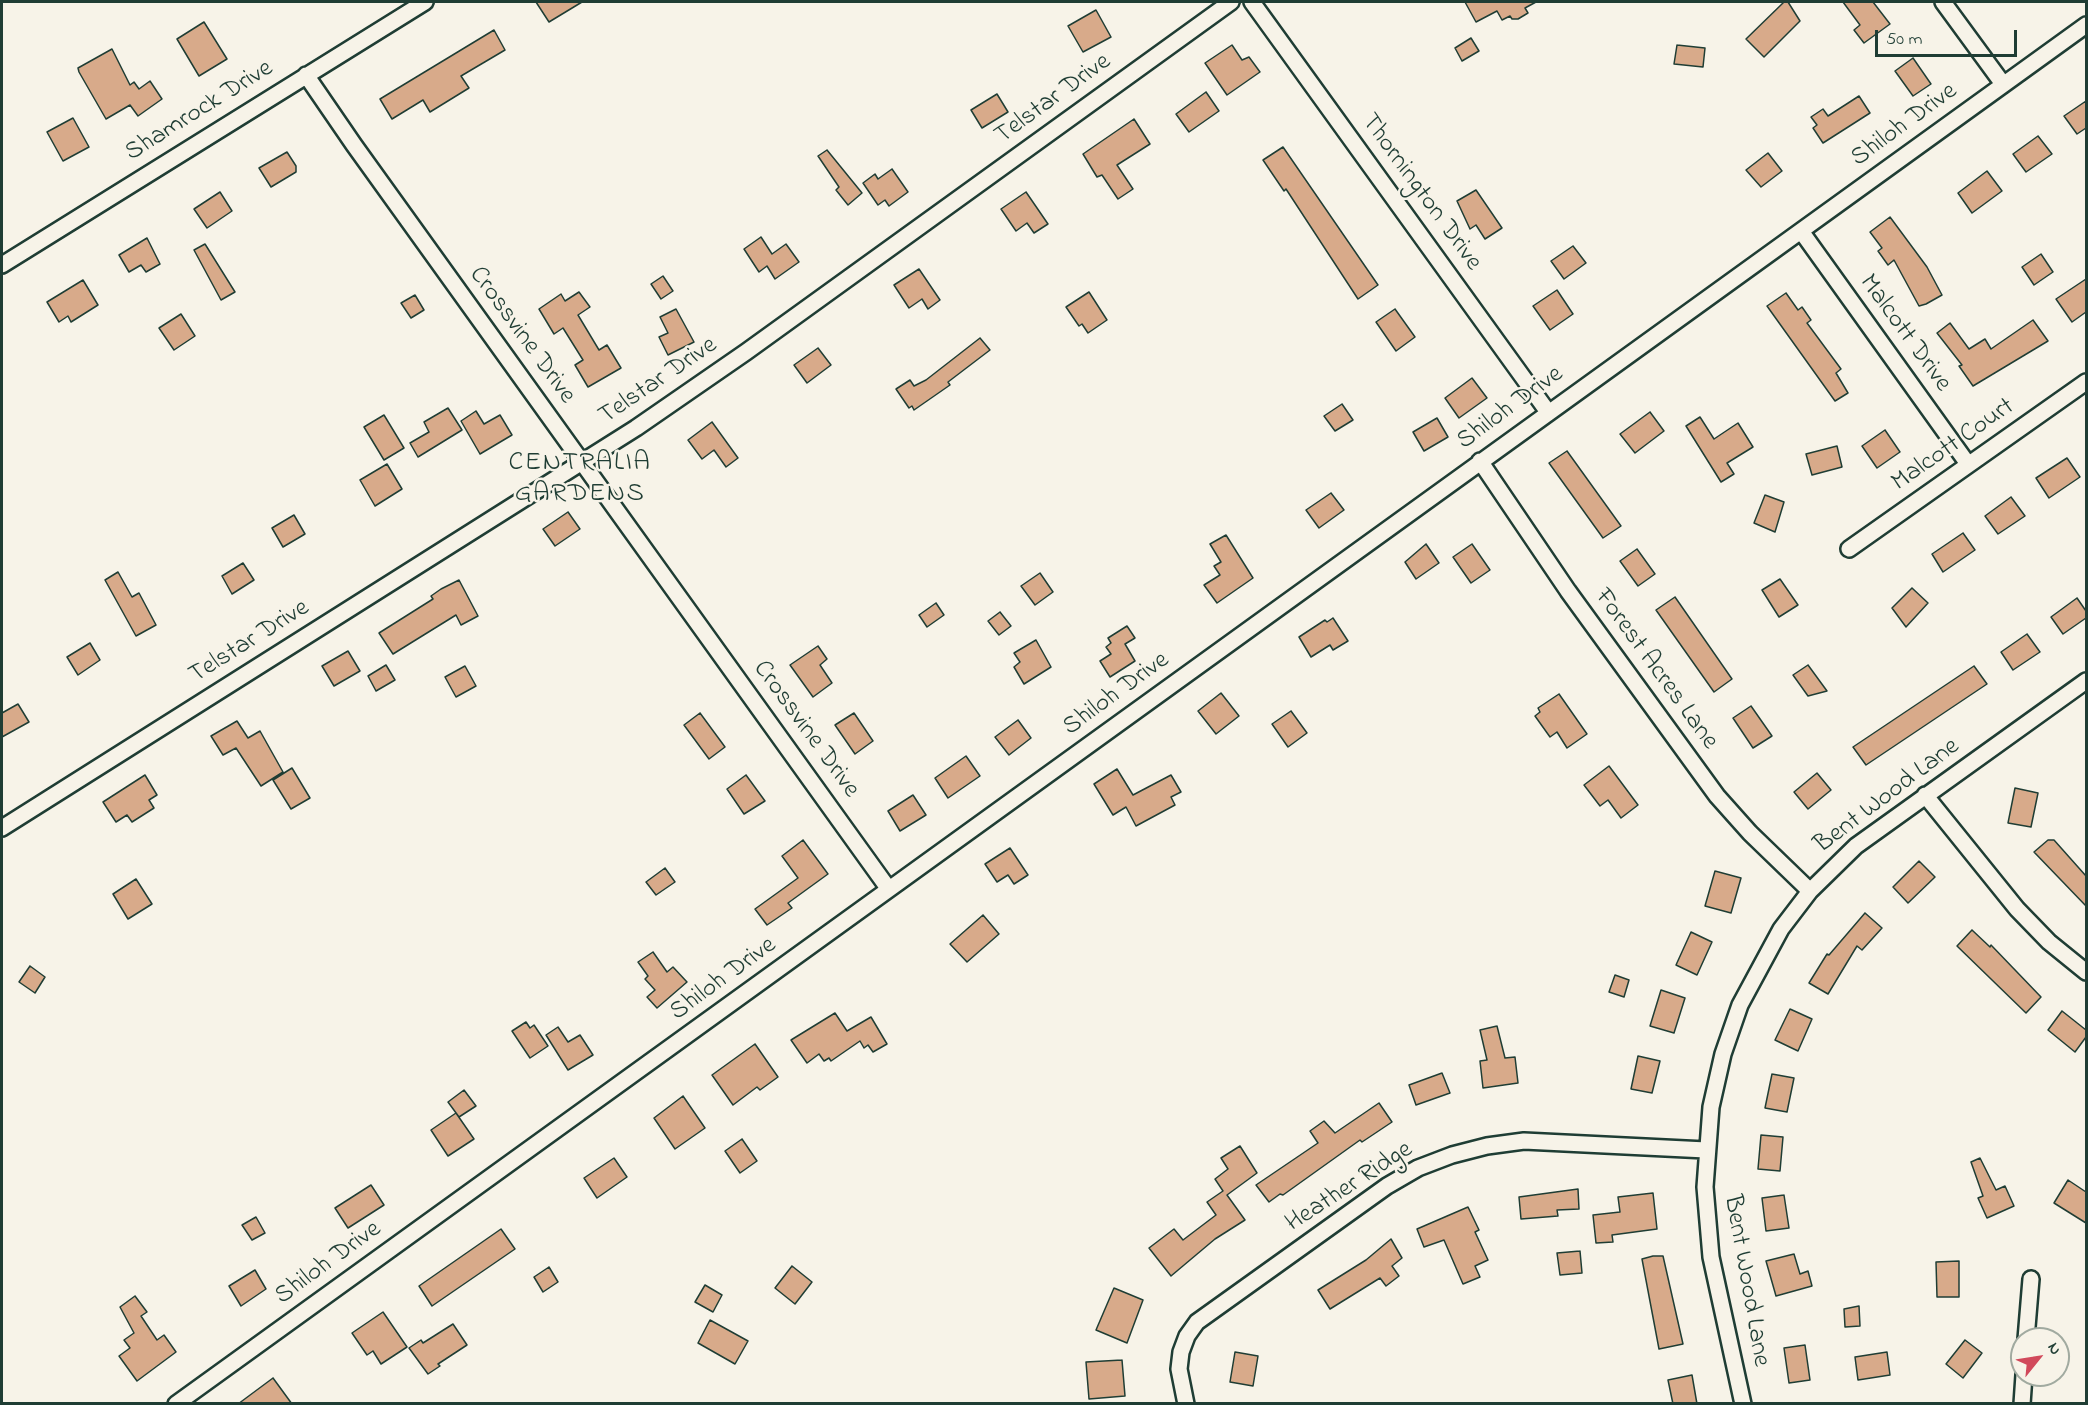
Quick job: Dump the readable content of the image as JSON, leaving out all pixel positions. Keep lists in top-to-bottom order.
{
  "streets": {
    "street": [
      "Telstar Drive",
      "Shamrock Drive",
      "Shiloh Drive",
      "Thornington Drive",
      "Malcott Drive",
      "Crossvine Drive",
      "Malcott Court",
      "Forest Acres Lane",
      "Bent Wood Lane",
      "Heather Ridge"
    ]
  },
  "crossings": [
    ["Telstar Drive", "Crossvine Drive"],
    ["Shamrock Drive", "Crossvine Drive"],
    ["Shiloh Drive", "Thornington Drive"],
    ["Shiloh Drive", "Malcott Drive"],
    ["Shiloh Drive", "Crossvine Drive"],
    ["Shiloh Drive", "Forest Acres Lane"],
    ["Malcott Drive", "Malcott Court"],
    ["Forest Acres Lane", "Bent Wood Lane"],
    ["Bent Wood Lane", "Heather Ridge"]
  ],
  "districts": ["CENTRALIA GARDENS"],
  "scale_bar": "50 m",
  "north": "top right"
}
